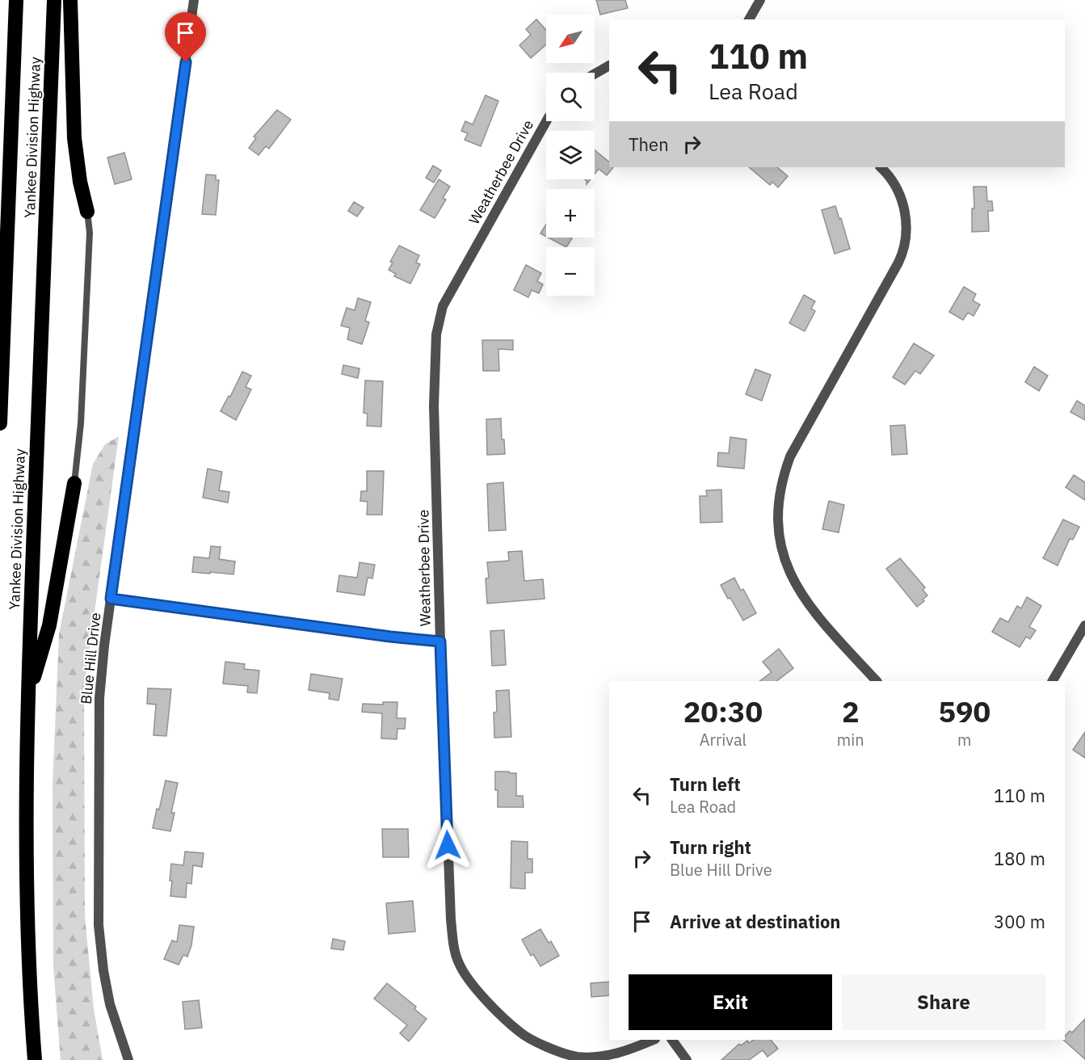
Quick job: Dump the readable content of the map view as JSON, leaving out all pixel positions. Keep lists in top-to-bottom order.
{
  "streets": {
    "highway": ["Yankee Division Highway"],
    "street": ["Weatherbee Drive", "Blue Hill Drive"]
  },
  "north": "bottom left",
  "page": {
    "map_buttons": ["+", "−"],
    "turn": ["110 m", "Lea Road"],
    "then": "Then",
    "eta": [
      "20:30",
      "Arrival",
      "2",
      "min",
      "590",
      "m"
    ],
    "list": [
      {
        "name": "Turn left",
        "note": "Lea Road",
        "value": "110 m"
      },
      {
        "name": "Turn right",
        "note": "Blue Hill Drive",
        "value": "180 m"
      },
      {
        "name": "Arrive at destination",
        "value": "300 m"
      }
    ],
    "buttons": ["Exit", "Share"]
  }
}
